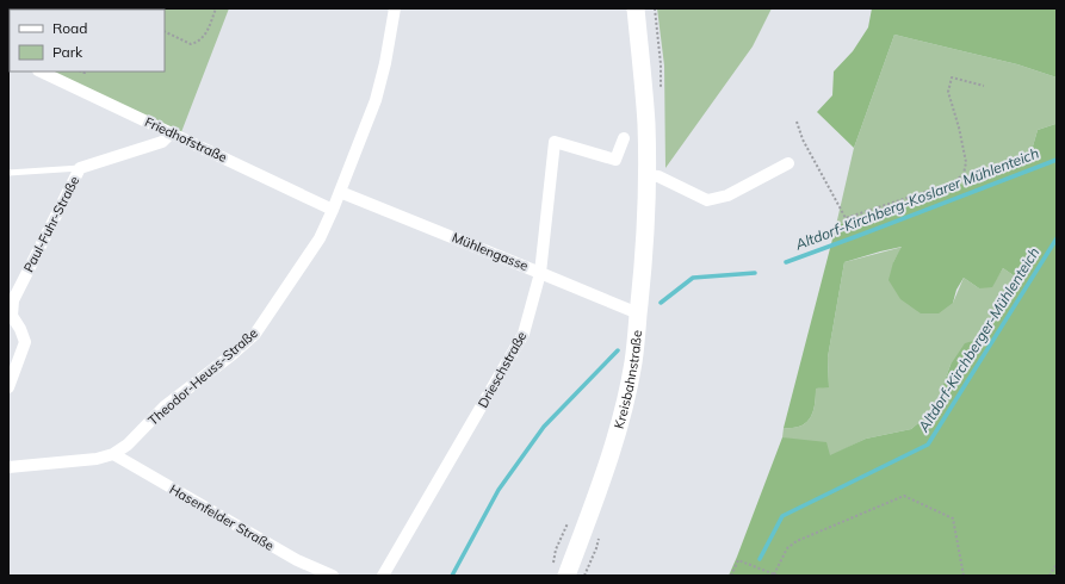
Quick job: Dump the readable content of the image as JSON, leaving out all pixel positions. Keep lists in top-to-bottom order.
{
  "streets": {
    "street": [
      "Friedhofstraße",
      "Paul-Fuhr-Straße",
      "Mühlengasse",
      "Drieschstraße",
      "Theodor-Heuss-Straße",
      "Kreisbahnstraße",
      "Hasenfelder Straße"
    ]
  },
  "crossings": [
    ["Friedhofstraße", "Theodor-Heuss-Straße"],
    ["Mühlengasse", "Drieschstraße"],
    ["Mühlengasse", "Theodor-Heuss-Straße"],
    ["Mühlengasse", "Kreisbahnstraße"],
    ["Theodor-Heuss-Straße", "Hasenfelder Straße"]
  ],
  "water": ["Altdorf-Kirchberg-Koslarer Mühlenteich", "Altdorf-Kirchberger-Mühlenteich"],
  "legend": ["Road", "Park"]
}
